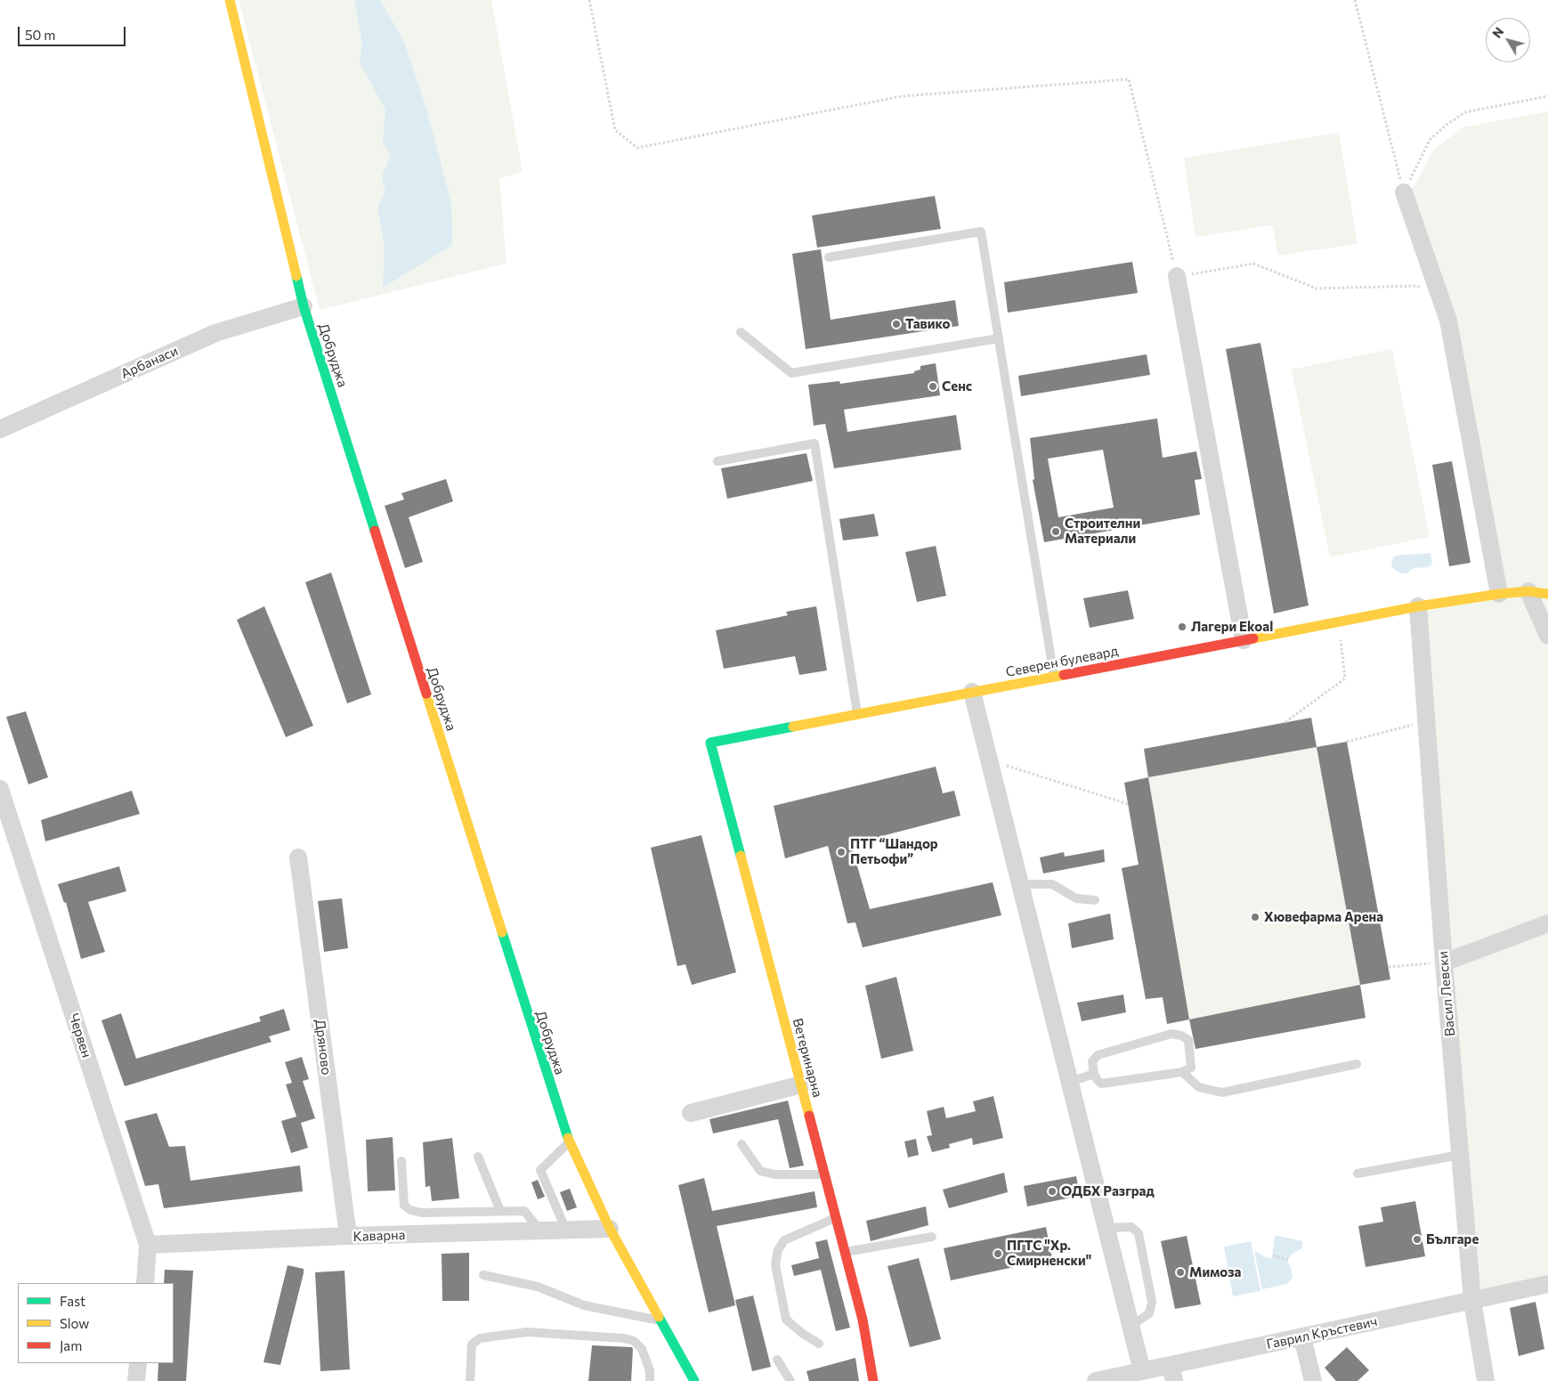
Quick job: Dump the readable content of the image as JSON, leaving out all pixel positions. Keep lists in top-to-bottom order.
{
  "streets": {
    "street": [
      "Добруджа",
      "Арбанаси",
      "Северен булевард",
      "Васил Левски",
      "Червен",
      "Дряново",
      "Ветеринарна",
      "Каварна",
      "Гаврил Кръстевич"
    ]
  },
  "crossings": [
    ["Добруджа", "Арбанаси"],
    ["Добруджа", "Каварна"],
    ["Северен булевард", "Васил Левски"],
    ["Северен булевард", "Ветеринарна"],
    ["Васил Левски", "Гаврил Кръстевич"],
    ["Червен", "Каварна"],
    ["Дряново", "Каварна"]
  ],
  "places": [
    "Тавико",
    "Сенс",
    "Строителни Материали",
    "Лагери Ekoal",
    "ПТГ “Шандор Петьофи”",
    "Хювефарма Арена",
    "ОДБХ Разград",
    "Българе",
    "ПГТС \"Хр. Смирненски\"",
    "Мимоза"
  ],
  "legend": ["Fast", "Slow", "Jam"],
  "scale_bar": "50 m",
  "north": "top left"
}
